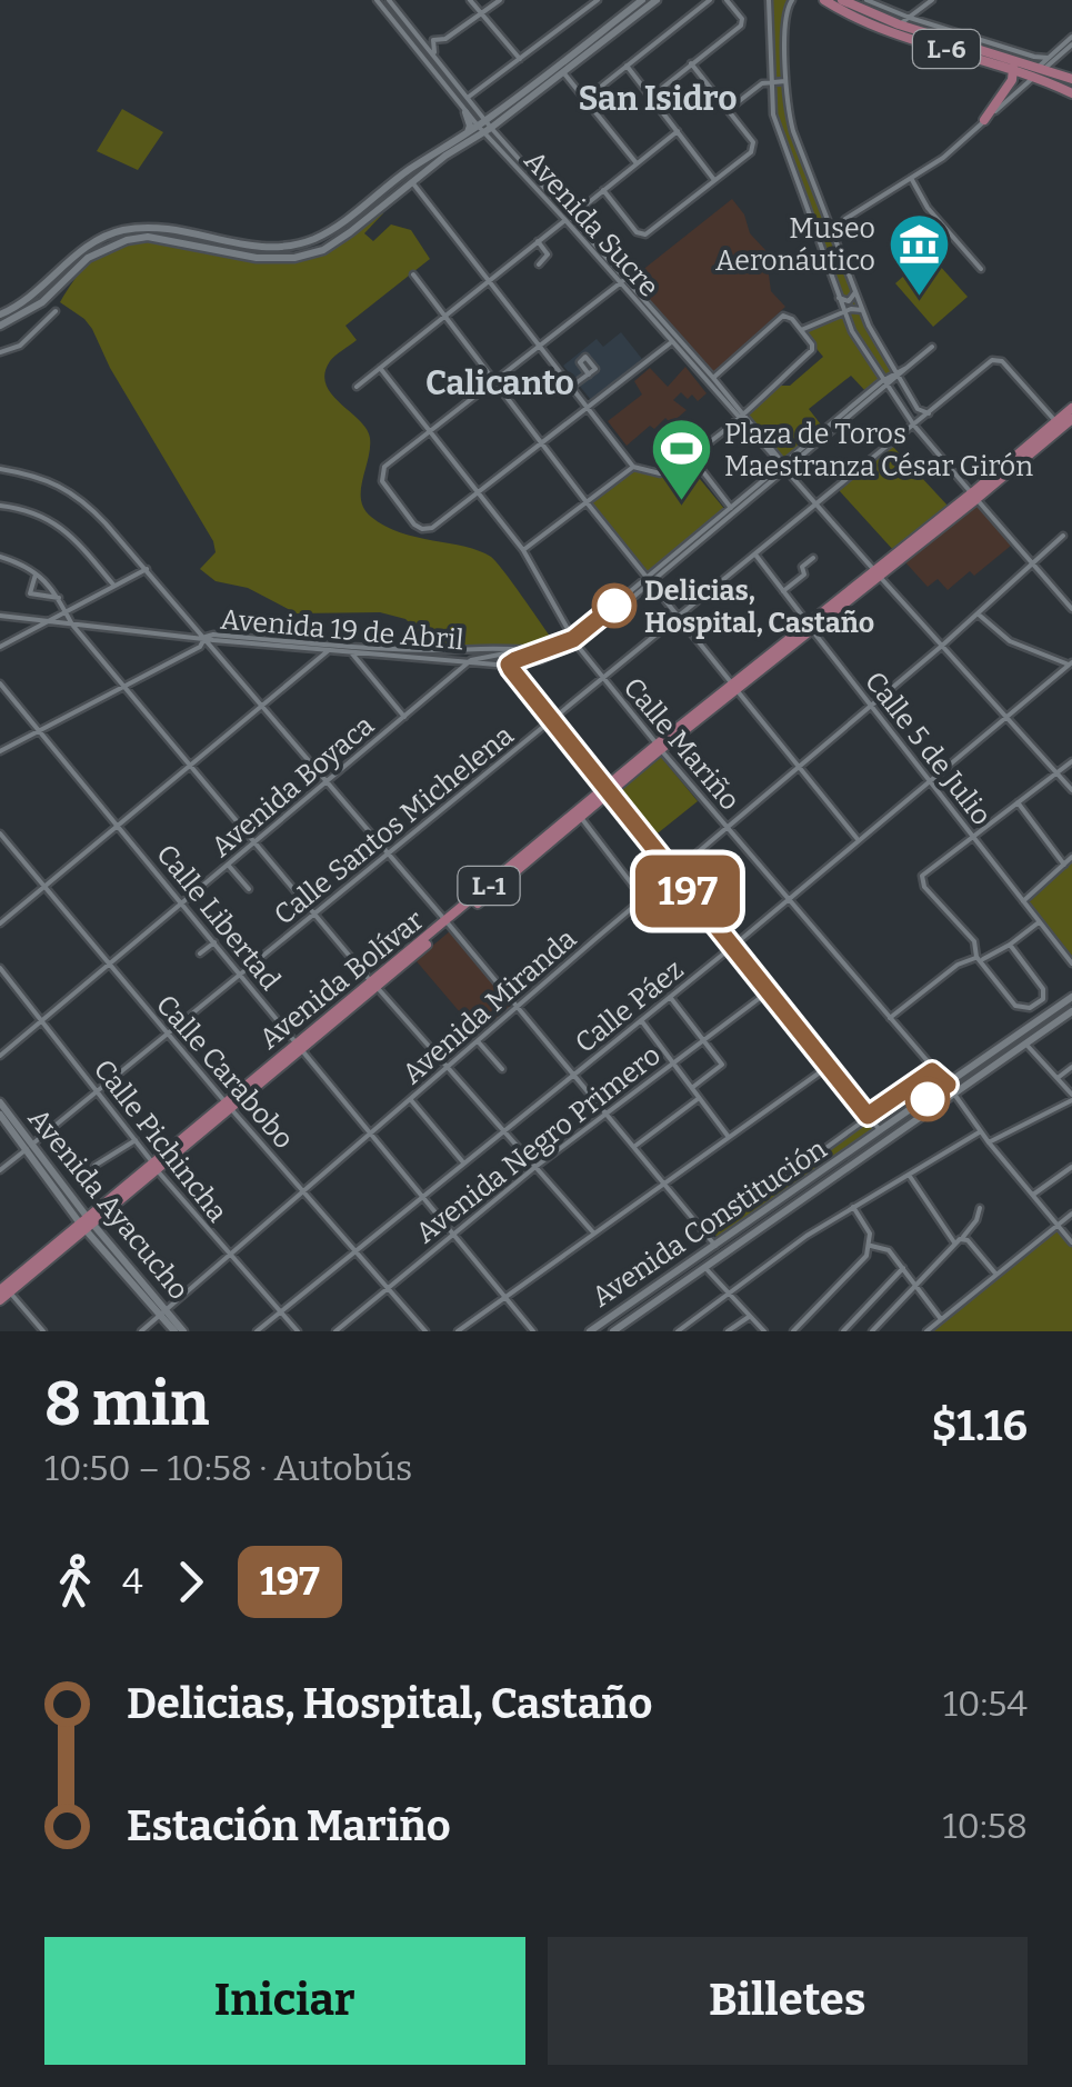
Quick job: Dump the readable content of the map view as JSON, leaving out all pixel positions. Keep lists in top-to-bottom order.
{
  "streets": {
    "main road": ["L-6", "L-1", "Avenida Bolívar"],
    "street": [
      "Avenida Sucre",
      "Avenida 19 de Abril",
      "Calle Mariño",
      "Calle 5 de Julio",
      "Avenida Boyaca",
      "Calle Santos Michelena",
      "Calle Libertad",
      "Avenida Miranda",
      "Calle Páez",
      "Calle Carabobo",
      "Calle Pichincha",
      "Avenida Negro Primero",
      "Avenida Ayacucho",
      "Avenida Constitución"
    ]
  },
  "crossings": [
    ["Avenida Sucre", "Avenida 19 de Abril"],
    ["Avenida Sucre", "Calle Santos Michelena"],
    ["Avenida Sucre", "Avenida Bolívar"],
    ["Avenida Sucre", "Avenida Miranda"],
    ["Avenida Sucre", "Calle Páez"],
    ["Avenida 19 de Abril", "Calle Mariño"],
    ["Avenida 19 de Abril", "Avenida Boyaca"],
    ["Calle Mariño", "Calle Santos Michelena"],
    ["Calle Mariño", "Avenida Bolívar"],
    ["Calle Mariño", "Avenida Miranda"],
    ["Calle Mariño", "Calle Páez"],
    ["Calle Mariño", "Avenida Constitución"],
    ["Calle 5 de Julio", "Calle Santos Michelena"],
    ["Calle 5 de Julio", "Avenida Bolívar"],
    ["Calle 5 de Julio", "Avenida Miranda"],
    ["Calle 5 de Julio", "Calle Páez"],
    ["Avenida Boyaca", "Calle Libertad"],
    ["Avenida Boyaca", "Calle Carabobo"],
    ["Avenida Boyaca", "Calle Pichincha"],
    ["Calle Santos Michelena", "Calle Libertad"],
    ["Calle Santos Michelena", "Avenida Bolívar"],
    ["Calle Santos Michelena", "Calle Carabobo"],
    ["Calle Santos Michelena", "Calle Pichincha"],
    ["Calle Santos Michelena", "Avenida Ayacucho"],
    ["Calle Libertad", "Avenida Bolívar"],
    ["Calle Libertad", "Avenida Miranda"],
    ["Calle Libertad", "Calle Páez"],
    ["Calle Libertad", "Avenida Negro Primero"],
    ["Avenida Bolívar", "Calle Carabobo"],
    ["Avenida Bolívar", "Calle Pichincha"],
    ["Avenida Bolívar", "Avenida Ayacucho"],
    ["Avenida Miranda", "Calle Carabobo"],
    ["Avenida Miranda", "Calle Pichincha"],
    ["Avenida Miranda", "Avenida Ayacucho"],
    ["Calle Páez", "Calle Carabobo"],
    ["Calle Páez", "Calle Pichincha"],
    ["Calle Carabobo", "Avenida Negro Primero"]
  ],
  "districts": ["San Isidro", "Calicanto"],
  "places": {
    "museum": ["Museo Aeronáutico"],
    "sports": ["Plaza de Toros Maestranza César Girón"],
    "other": ["Delicias, Hospital, Castaño"]
  },
  "lines": ["bus line 197"],
  "page": {
    "on_map": "197",
    "heading": ["8 min", "10:50 – 10:58 · Autobús", "$1.16"],
    "legs": ["4", "197"],
    "list": [
      {
        "name": "Delicias, Hospital, Castaño",
        "value": "10:54"
      },
      {
        "name": "Estación Mariño",
        "value": "10:58"
      }
    ],
    "buttons": ["Iniciar", "Billetes"]
  }
}
